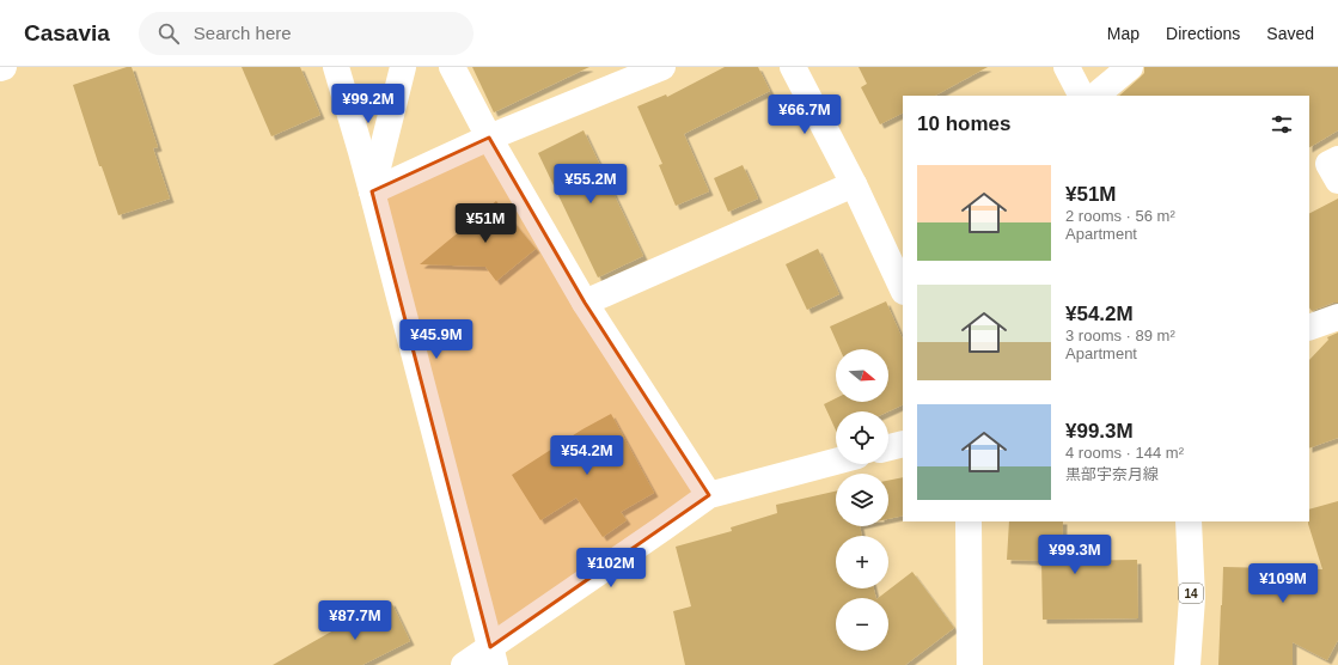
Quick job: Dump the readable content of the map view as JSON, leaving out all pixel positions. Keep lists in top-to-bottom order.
{
  "streets": {
    "street": ["14"]
  },
  "north": "right",
  "page": {
    "header": "Casavia",
    "search": "Search here",
    "nav": ["Map", "Directions", "Saved"],
    "price": [
      "¥99.2M",
      "¥66.7M",
      "¥55.2M",
      "¥51M",
      "¥45.9M",
      "¥54.2M",
      "¥99.3M",
      "¥102M",
      "¥109M",
      "¥87.7M"
    ],
    "heading": "10 homes",
    "list": [
      {
        "name": "¥51M",
        "note": "2 rooms · 56 m² · Apartment"
      },
      {
        "name": "¥54.2M",
        "note": "3 rooms · 89 m² · Apartment"
      },
      {
        "name": "¥99.3M",
        "note": "4 rooms · 144 m² · 黒部宇奈月線"
      }
    ],
    "map_buttons": ["+", "−"]
  }
}
